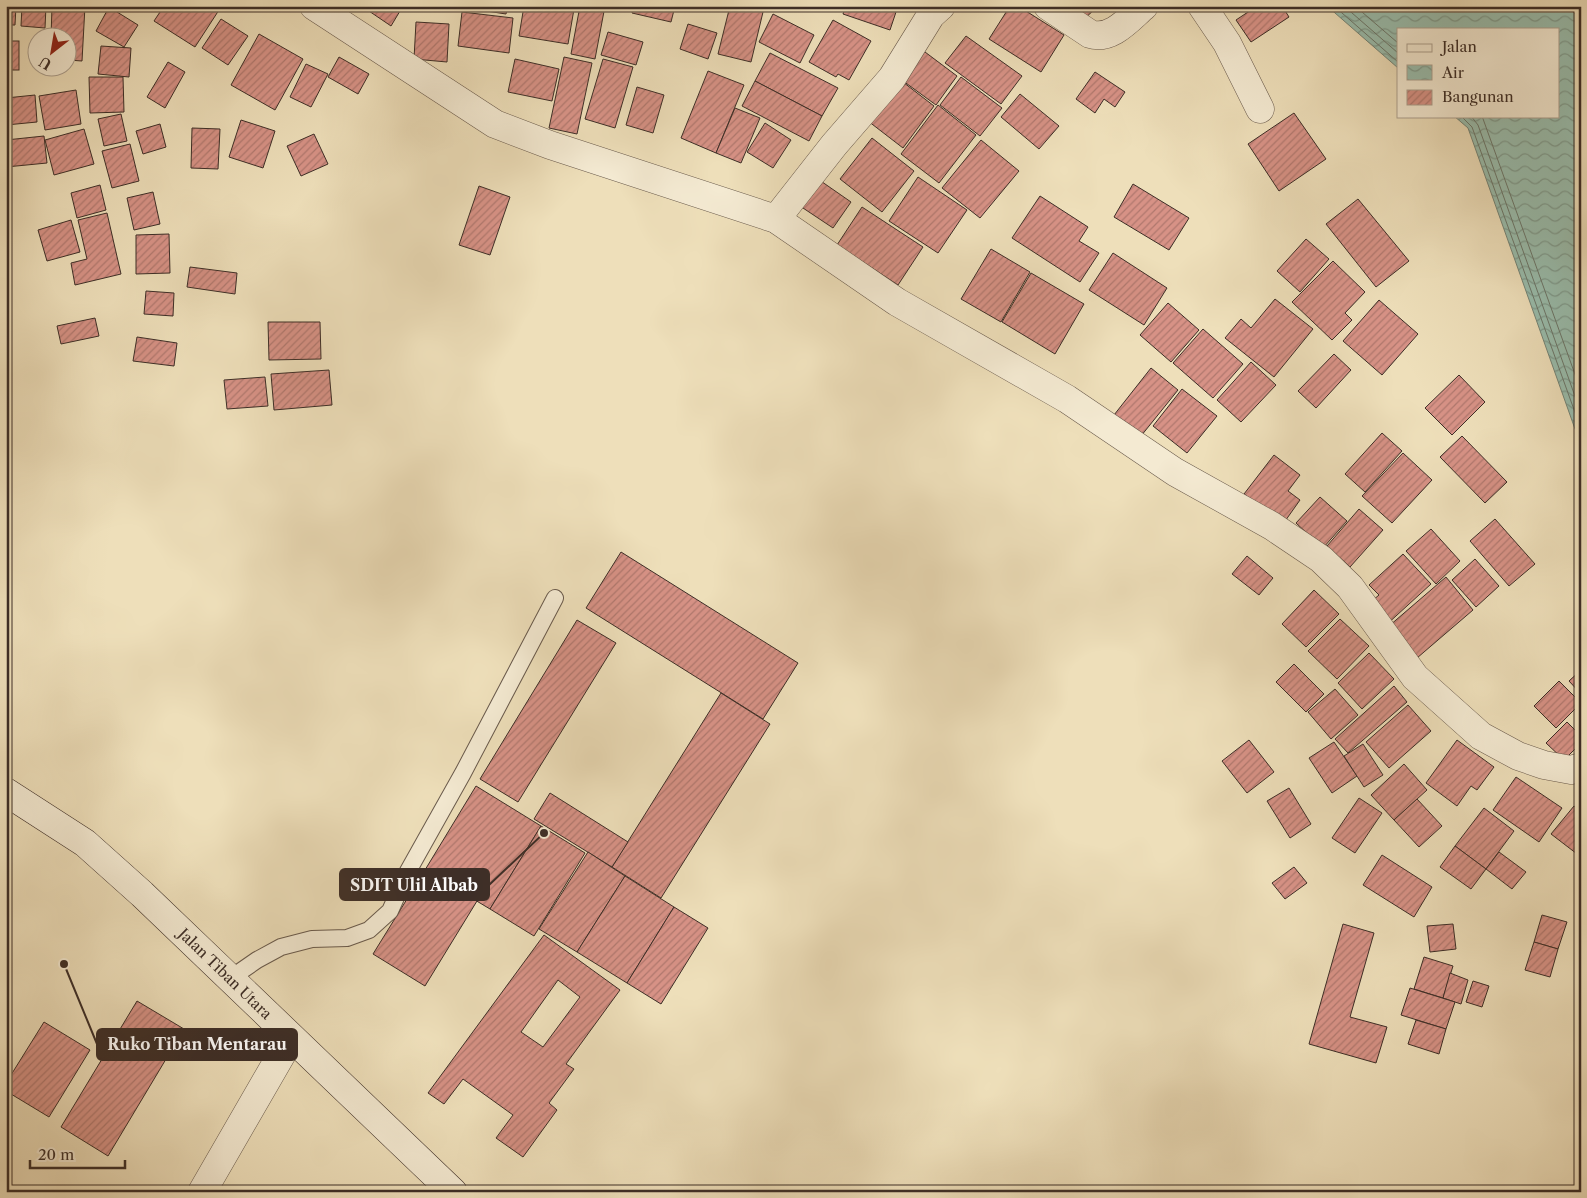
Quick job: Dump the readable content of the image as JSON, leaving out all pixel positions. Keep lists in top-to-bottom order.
{
  "streets": {
    "street": ["Jalan Tiban Utara"]
  },
  "places": ["SDIT Ulil Albab", "Ruko Tiban Mentarau"],
  "legend": ["Jalan", "Air", "Bangunan"],
  "scale_bar": "20 m",
  "north": "bottom left"
}
